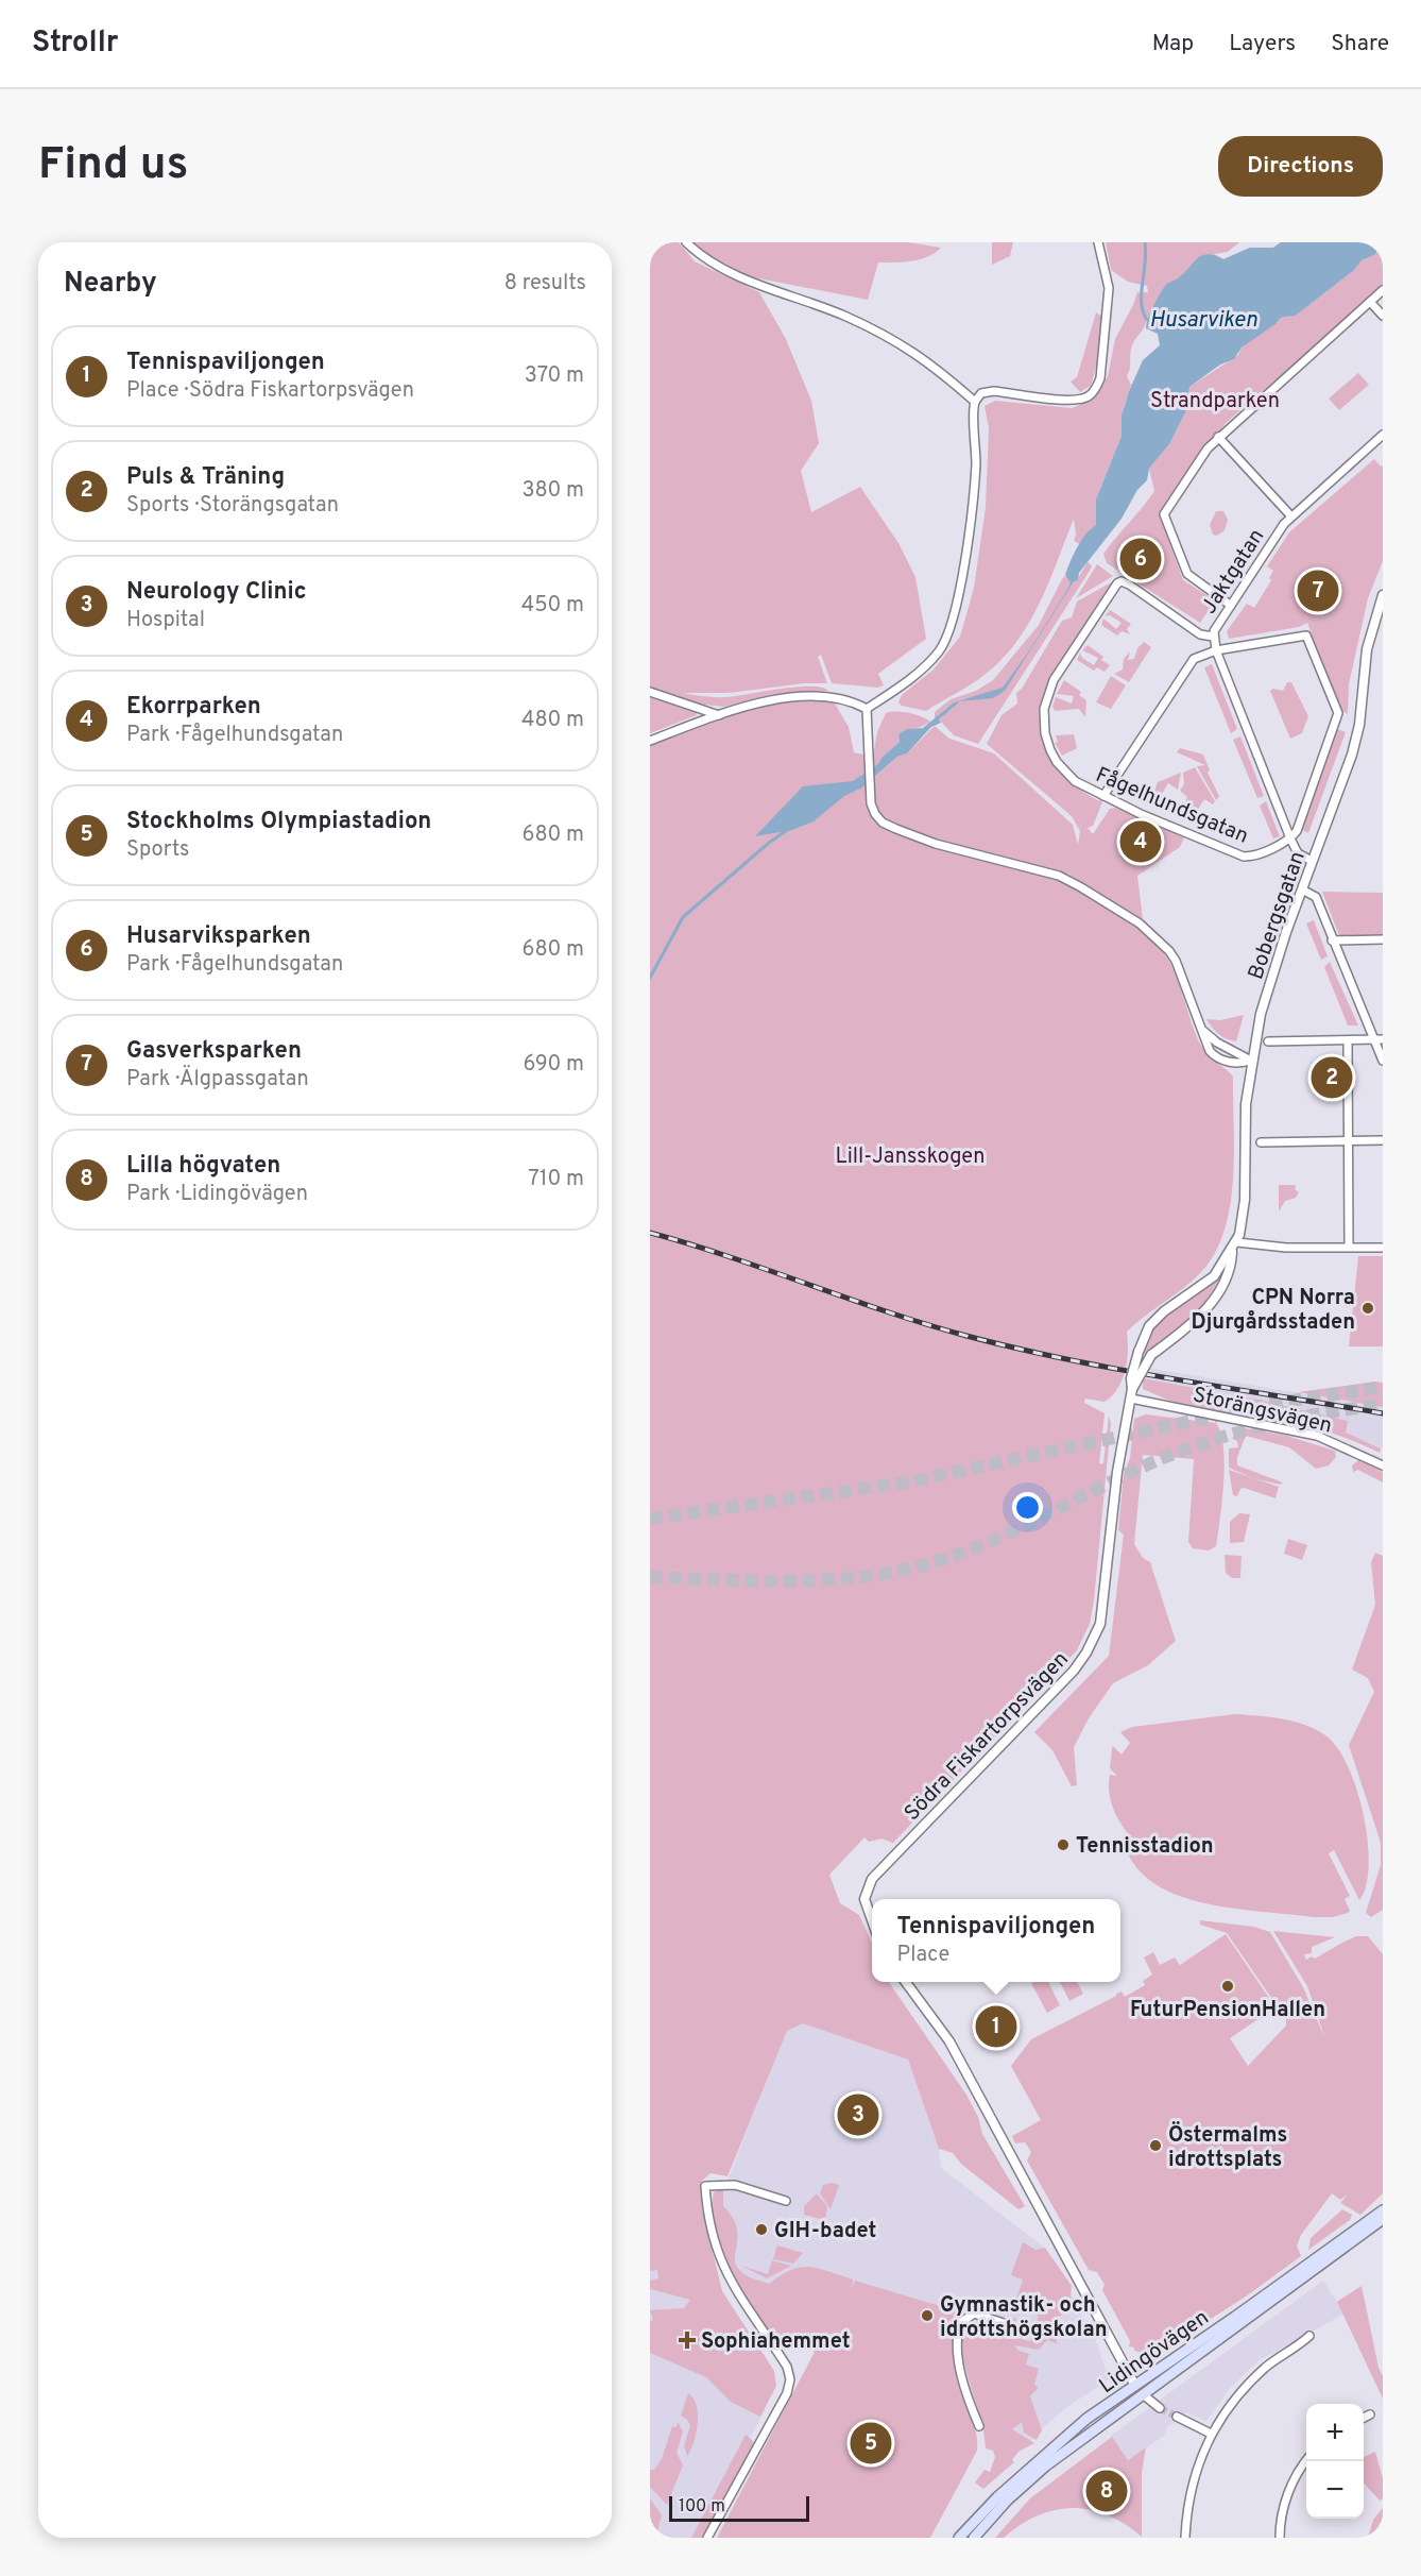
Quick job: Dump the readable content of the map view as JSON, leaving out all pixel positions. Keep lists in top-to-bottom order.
{
  "streets": {
    "main road": ["Lidingövägen"],
    "street": [
      "Jaktgatan",
      "Fågelhundsgatan",
      "Bobergsgatan",
      "Storängsvägen",
      "Södra Fiskartorpsvägen"
    ]
  },
  "crossings": [
    ["Jaktgatan", "Fågelhundsgatan"],
    ["Jaktgatan", "Bobergsgatan"],
    ["Bobergsgatan", "Storängsvägen"],
    ["Bobergsgatan", "Södra Fiskartorpsvägen"],
    ["Storängsvägen", "Södra Fiskartorpsvägen"]
  ],
  "water": ["Husarviken"],
  "parks": ["Strandparken", "Lill-Jansskogen"],
  "places": {
    "other": [
      "CPN Norra Djurgårdsstaden",
      "Tennisstadion",
      "FuturPensionHallen",
      "Östermalms idrottsplats",
      "GIH-badet",
      "Gymnastik- och idrottshögskolan"
    ],
    "health": ["Sophiahemmet"]
  },
  "scale_bar": "100 m",
  "page": {
    "header": "Strollr",
    "nav": ["Map", "Layers", "Share"],
    "buttons": "Directions",
    "title": "Find us",
    "heading": ["Nearby", "8 results"],
    "list": [
      {
        "mark": "1",
        "name": "Tennispaviljongen",
        "note": "Place · Södra Fiskartorpsvägen",
        "value": "370 m"
      },
      {
        "mark": "2",
        "name": "Puls & Träning",
        "note": "Sports · Storängsgatan",
        "value": "380 m"
      },
      {
        "mark": "3",
        "name": "Neurology Clinic",
        "note": "Hospital",
        "value": "450 m"
      },
      {
        "mark": "4",
        "name": "Ekorrparken",
        "note": "Park · Fågelhundsgatan",
        "value": "480 m"
      },
      {
        "mark": "5",
        "name": "Stockholms Olympiastadion",
        "note": "Sports",
        "value": "680 m"
      },
      {
        "mark": "6",
        "name": "Husarviksparken",
        "note": "Park · Fågelhundsgatan",
        "value": "680 m"
      },
      {
        "mark": "7",
        "name": "Gasverksparken",
        "note": "Park · Älgpassgatan",
        "value": "690 m"
      },
      {
        "mark": "8",
        "name": "Lilla högvaten",
        "note": "Park · Lidingövägen",
        "value": "710 m"
      }
    ],
    "pins": [
      "6",
      "7",
      "4",
      "2",
      "1",
      "3",
      "5",
      "8"
    ],
    "popup": ["Tennispaviljongen", "Place"],
    "map_buttons": ["+", "−"],
    "scale": "100 m"
  }
}
